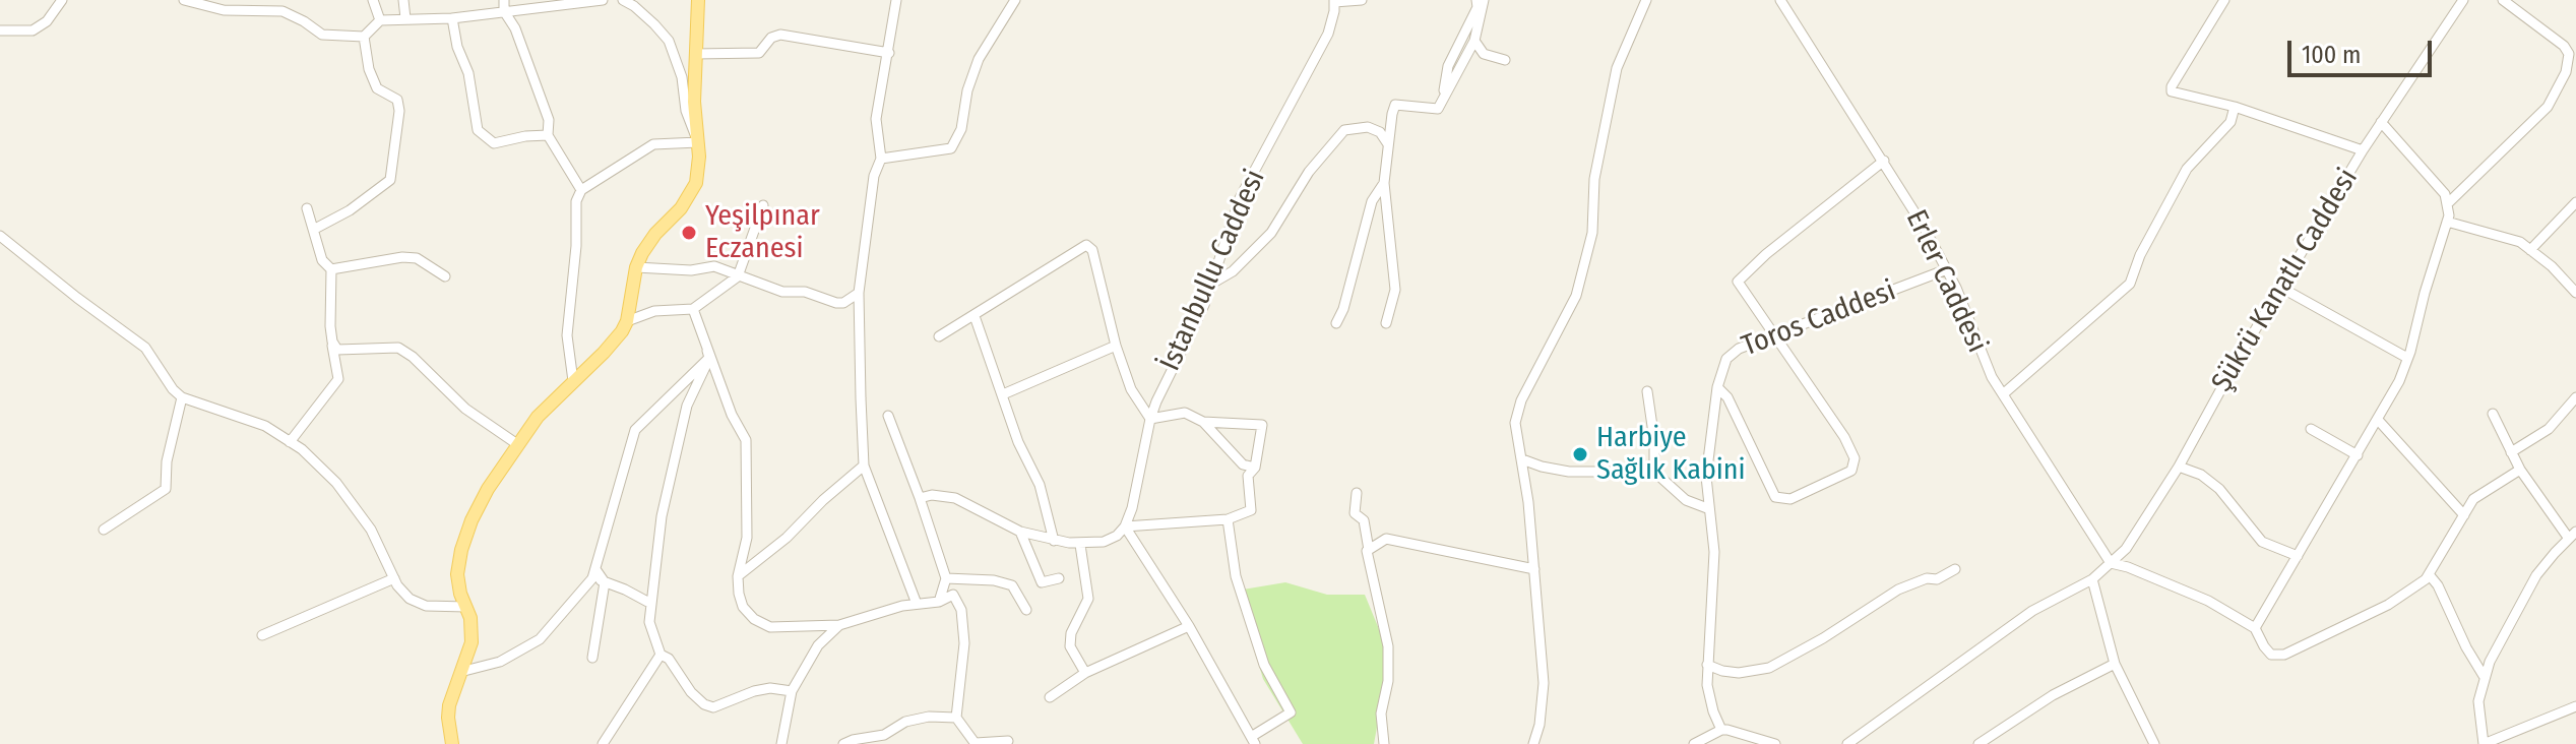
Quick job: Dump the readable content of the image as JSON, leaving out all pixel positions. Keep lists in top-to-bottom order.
{
  "streets": {
    "street": [
      "İstanbullu Caddesi",
      "Şükrü Kanatlı Caddesi",
      "Erler Caddesi",
      "Toros Caddesi"
    ]
  },
  "crossings": [
    ["Şükrü Kanatlı Caddesi", "Erler Caddesi"],
    ["Erler Caddesi", "Toros Caddesi"]
  ],
  "places": ["Yeşilpınar Eczanesi", "Harbiye Sağlık Kabini"],
  "scale_bar": "100 m"
}
